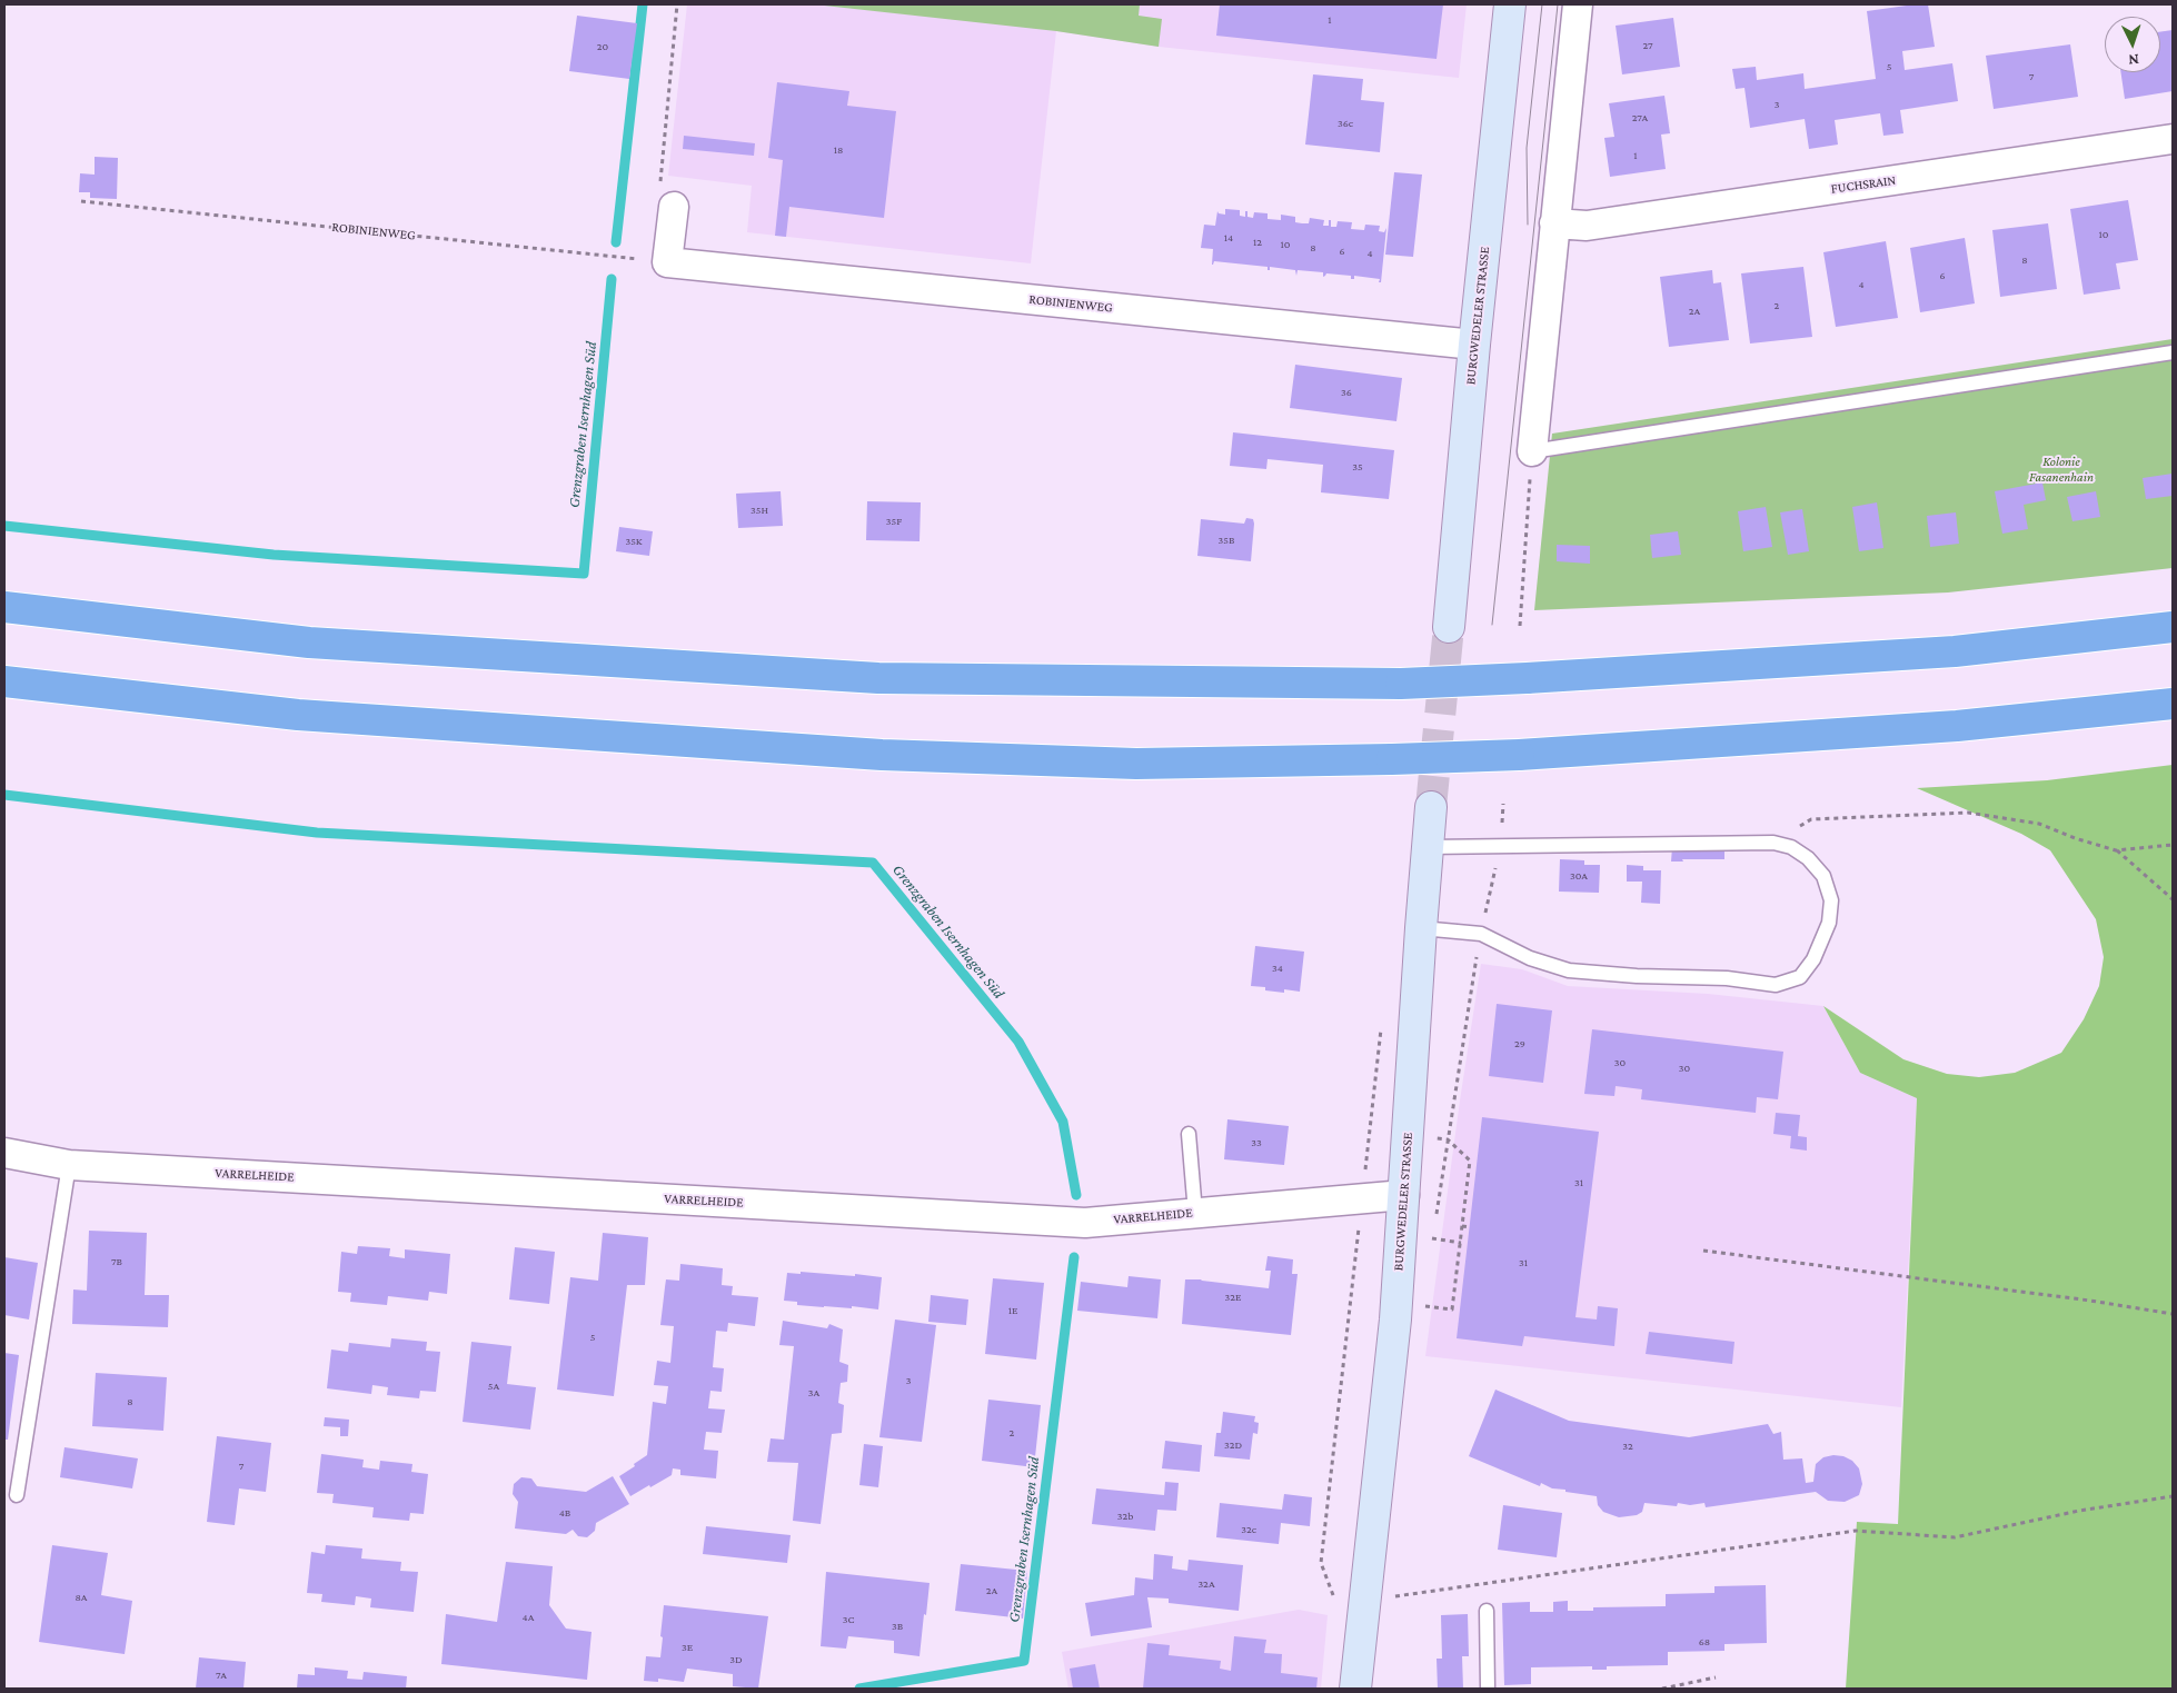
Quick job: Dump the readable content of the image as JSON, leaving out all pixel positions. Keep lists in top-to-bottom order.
{
  "streets": {
    "main road": ["BURGWEDELER STRASSE"],
    "street": ["FUCHSRAIN", "ROBINIENWEG", "VARRELHEIDE"]
  },
  "crossings": [
    ["ROBINIENWEG", "BURGWEDELER STRASSE"],
    ["BURGWEDELER STRASSE", "VARRELHEIDE"]
  ],
  "water": ["Grenzgraben Isernhagen Süd"],
  "parks": ["Kolonie Fasanenhain"],
  "house_numbers": [
    "1",
    "27",
    "20",
    "5",
    "7",
    "3",
    "27A",
    "36c",
    "18",
    "1",
    "10",
    "14",
    "12",
    "10",
    "8",
    "6",
    "4",
    "8",
    "6",
    "4",
    "2",
    "2A",
    "36",
    "35",
    "35H",
    "35F",
    "35B",
    "35K",
    "30A",
    "34",
    "29",
    "30",
    "30",
    "33",
    "31",
    "7B",
    "31",
    "32E",
    "1E",
    "5",
    "3",
    "5A",
    "3A",
    "8",
    "2",
    "32D",
    "32",
    "7",
    "4B",
    "32b",
    "32c",
    "32A",
    "2A",
    "8A",
    "4A",
    "3C",
    "3B",
    "68",
    "3E",
    "3D",
    "7A"
  ],
  "north": "bottom"
}
